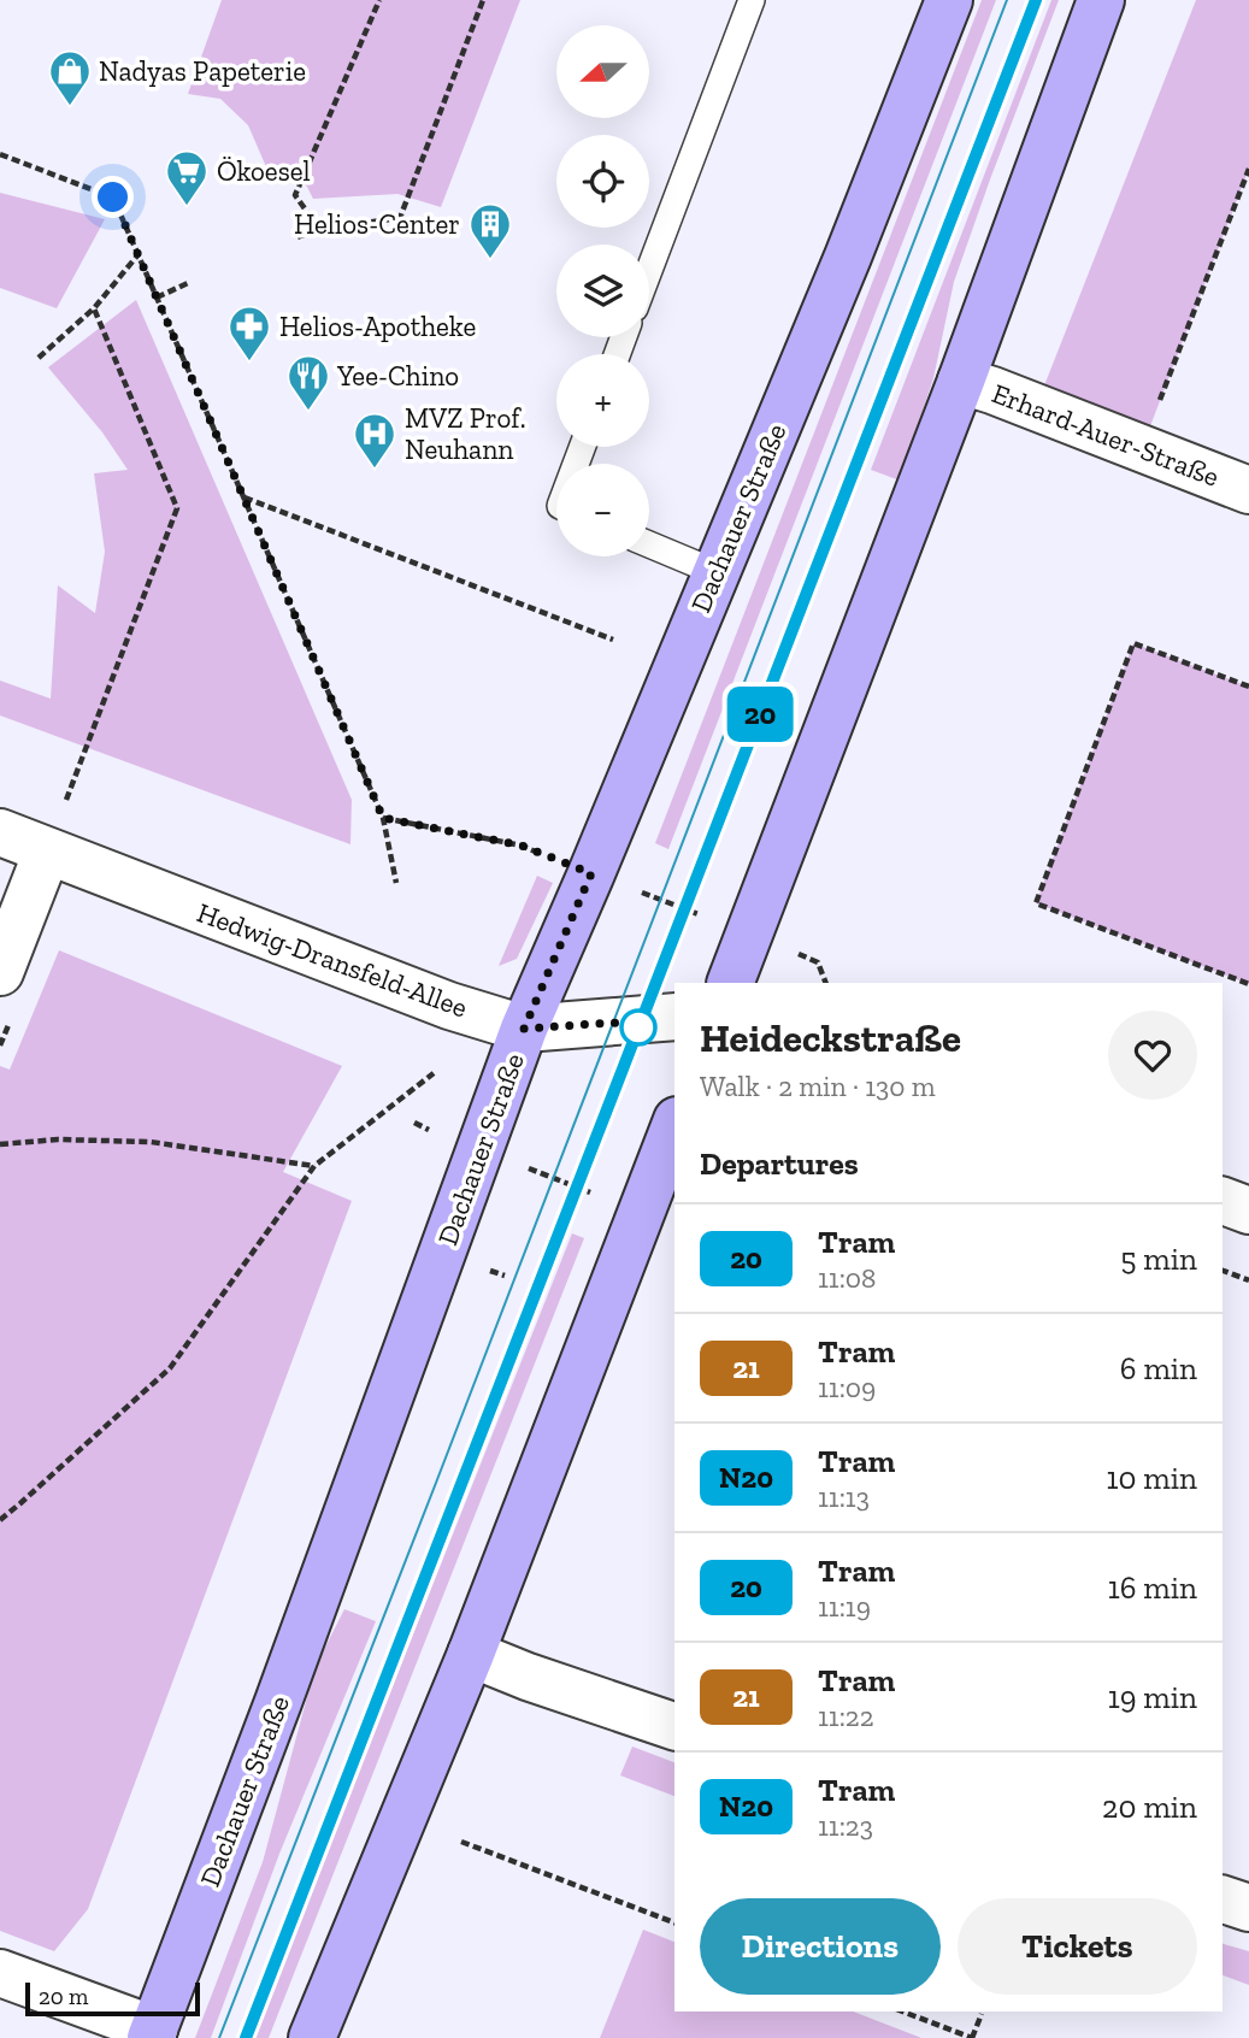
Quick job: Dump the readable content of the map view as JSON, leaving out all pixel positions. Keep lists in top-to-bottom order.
{
  "streets": {
    "main road": ["Dachauer Straße"],
    "street": ["Erhard-Auer-Straße", "Hedwig-Dransfeld-Allee"]
  },
  "crossings": [
    ["Dachauer Straße", "Hedwig-Dransfeld-Allee"]
  ],
  "places": {
    "shop": ["Nadyas Papeterie"],
    "supermarket": ["Ökoesel"],
    "building": ["Helios-Center"],
    "pharmacy": ["Helios-Apotheke"],
    "restaurant": ["Yee-Chino"],
    "hospital": ["MVZ Prof. Neuhann"]
  },
  "lines": ["tram line 20"],
  "scale_bar": "20 m",
  "north": "left",
  "page": {
    "on_map": "20",
    "map_buttons": ["+", "−"],
    "heading": [
      ["Heideckstraße", "Walk · 2 min · 130 m"],
      "Departures"
    ],
    "list": [
      {
        "mark": "20",
        "name": "Tram",
        "note": "11:08",
        "value": "5 min"
      },
      {
        "mark": "21",
        "name": "Tram",
        "note": "11:09",
        "value": "6 min"
      },
      {
        "mark": "N20",
        "name": "Tram",
        "note": "11:13",
        "value": "10 min"
      },
      {
        "mark": "20",
        "name": "Tram",
        "note": "11:19",
        "value": "16 min"
      },
      {
        "mark": "21",
        "name": "Tram",
        "note": "11:22",
        "value": "19 min"
      },
      {
        "mark": "N20",
        "name": "Tram",
        "note": "11:23",
        "value": "20 min"
      }
    ],
    "buttons": ["Directions", "Tickets"],
    "scale": "20 m"
  }
}
